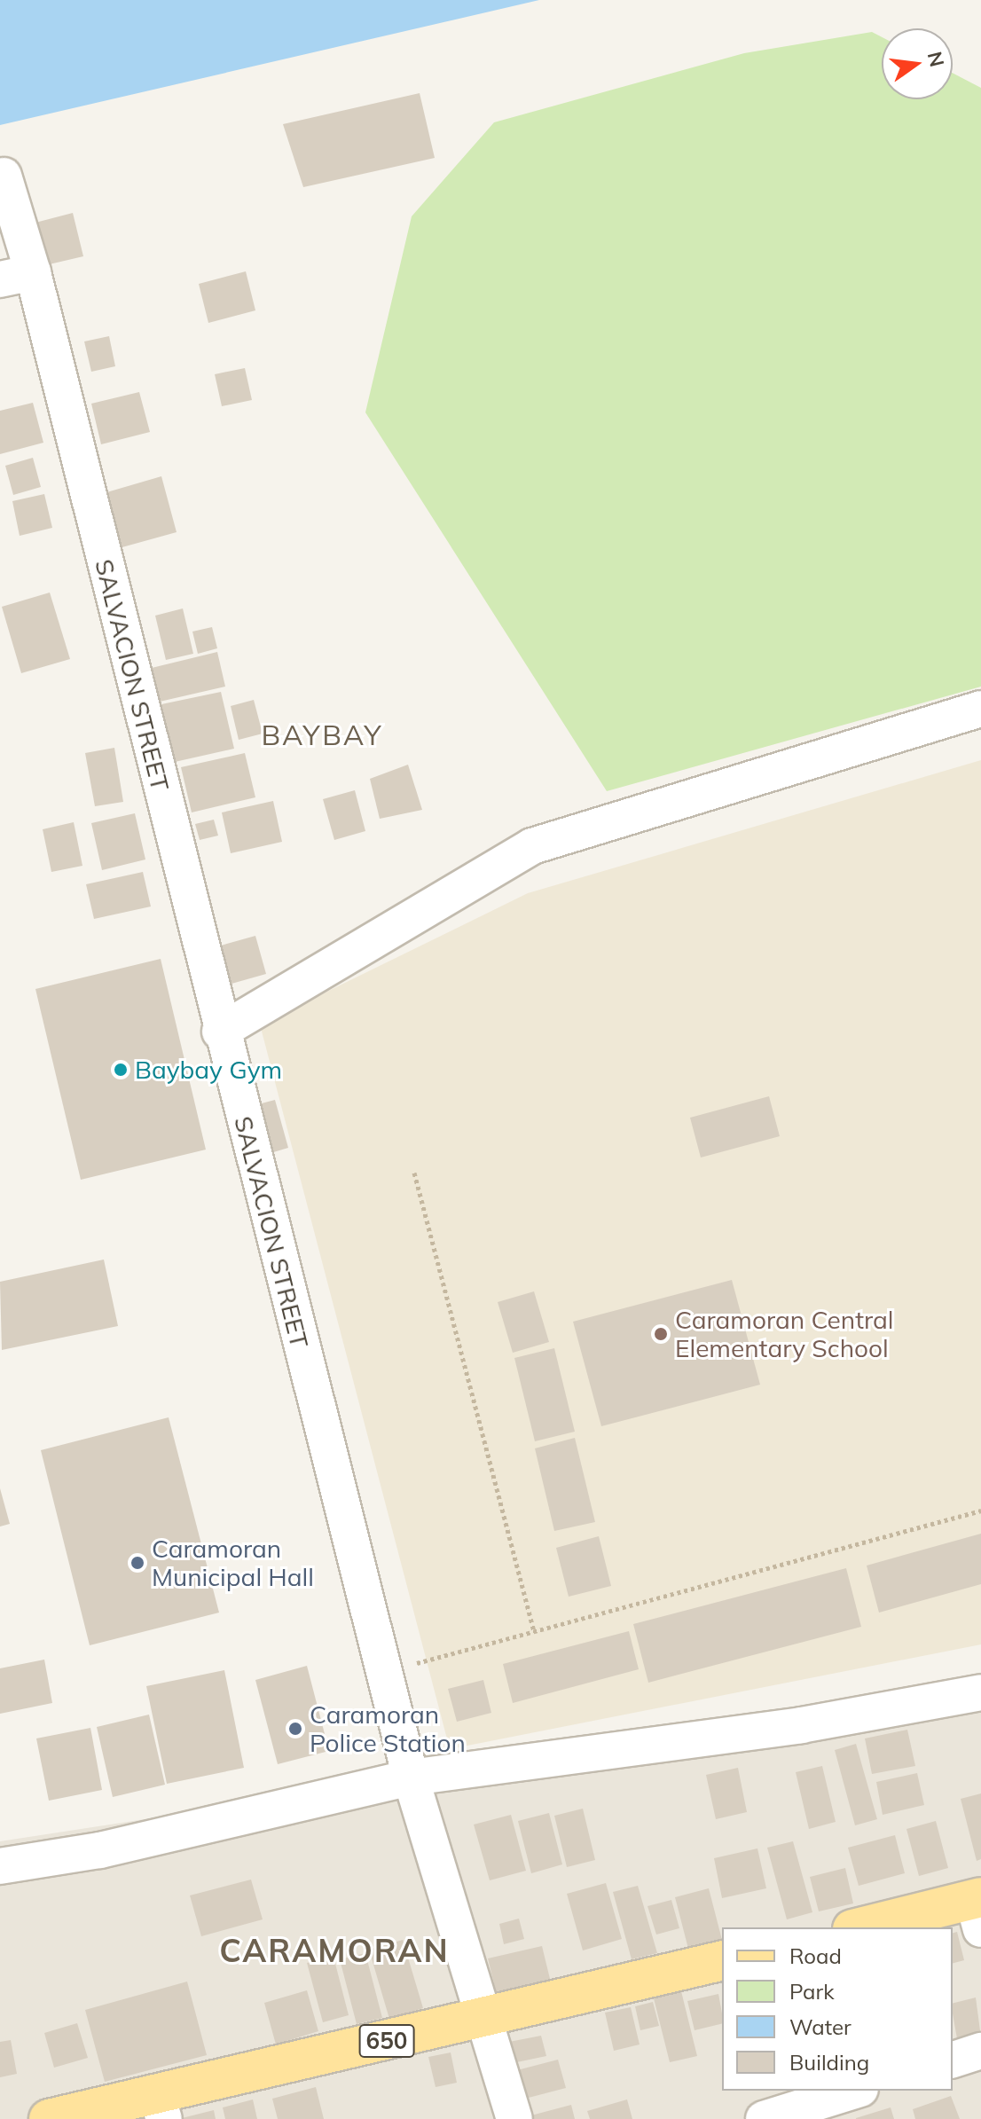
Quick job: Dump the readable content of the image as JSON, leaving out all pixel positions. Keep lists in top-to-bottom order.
{
  "streets": {
    "main road": ["650"],
    "street": ["SALVACION STREET"]
  },
  "crossings": [
    ["SALVACION STREET", "650"]
  ],
  "districts": ["BAYBAY", "CARAMORAN"],
  "places": [
    "Baybay Gym",
    "Caramoran Central Elementary School",
    "Caramoran Municipal Hall",
    "Caramoran Police Station"
  ],
  "legend": [
    "Road",
    "Park",
    "Water",
    "Building"
  ],
  "north": "right"
}
